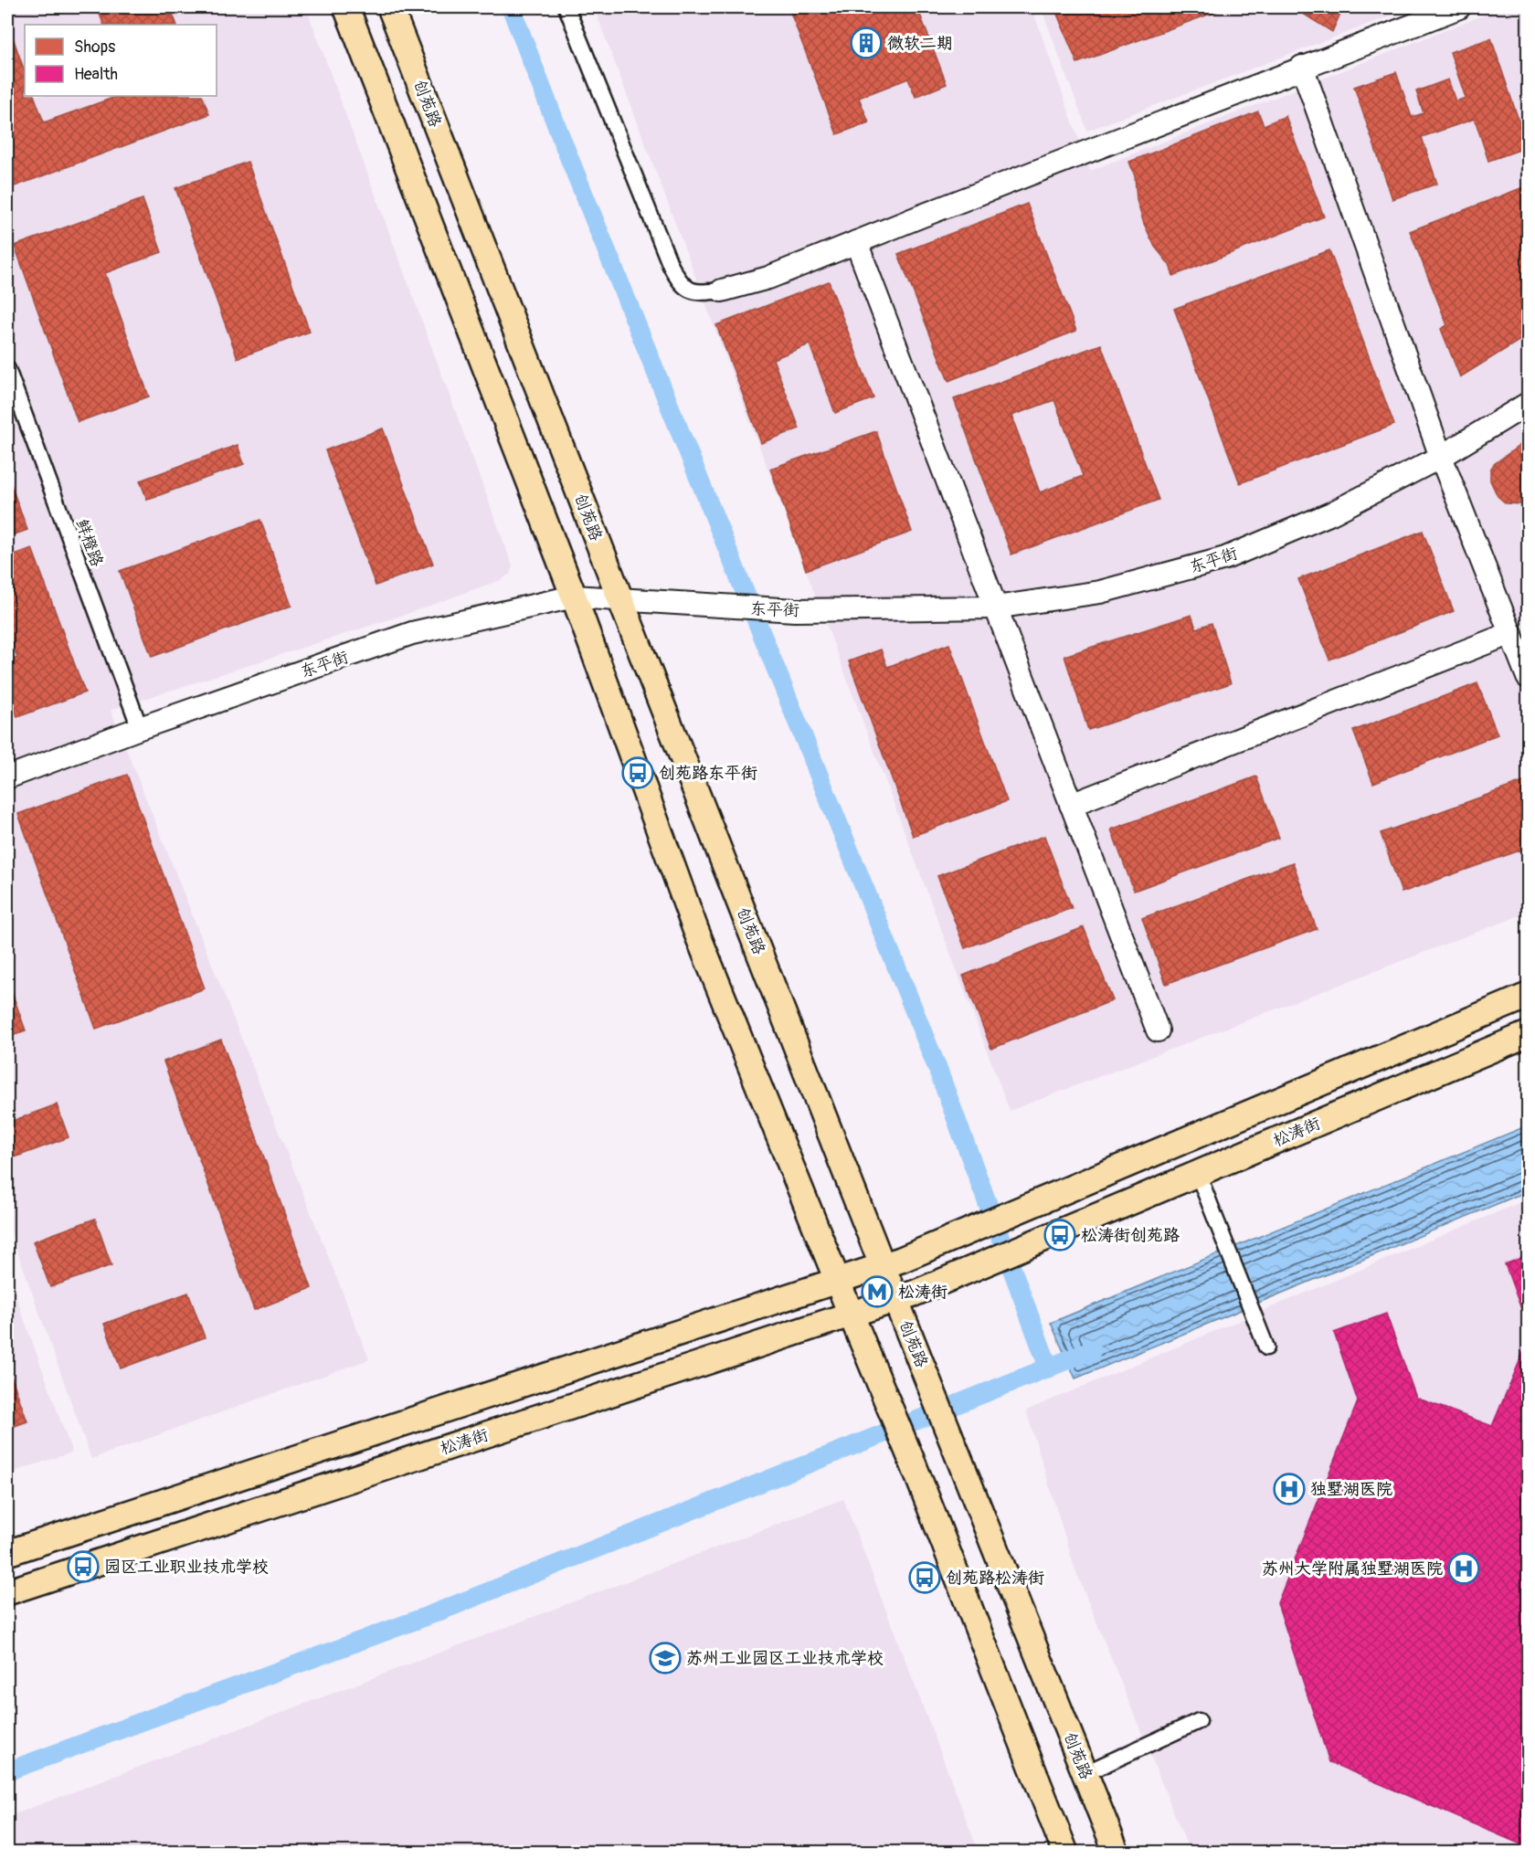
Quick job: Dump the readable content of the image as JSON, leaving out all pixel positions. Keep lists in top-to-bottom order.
{
  "streets": {
    "main road": ["创苑路", "松涛街"],
    "street": ["鲜橙路", "东平街"]
  },
  "crossings": [
    ["创苑路", "东平街"],
    ["创苑路", "松涛街"],
    ["鲜橙路", "东平街"]
  ],
  "places": {
    "building": ["微软二期"],
    "bus stop": [
      "创苑路东平街",
      "松涛街创苑路",
      "园区工业职业技术学校",
      "创苑路松涛街"
    ],
    "metro station": ["松涛街"],
    "hospital": ["独墅湖医院", "苏州大学附属独墅湖医院"],
    "school or university": ["苏州工业园区工业技术学校"]
  },
  "legend": ["Shops", "Health"]
}
